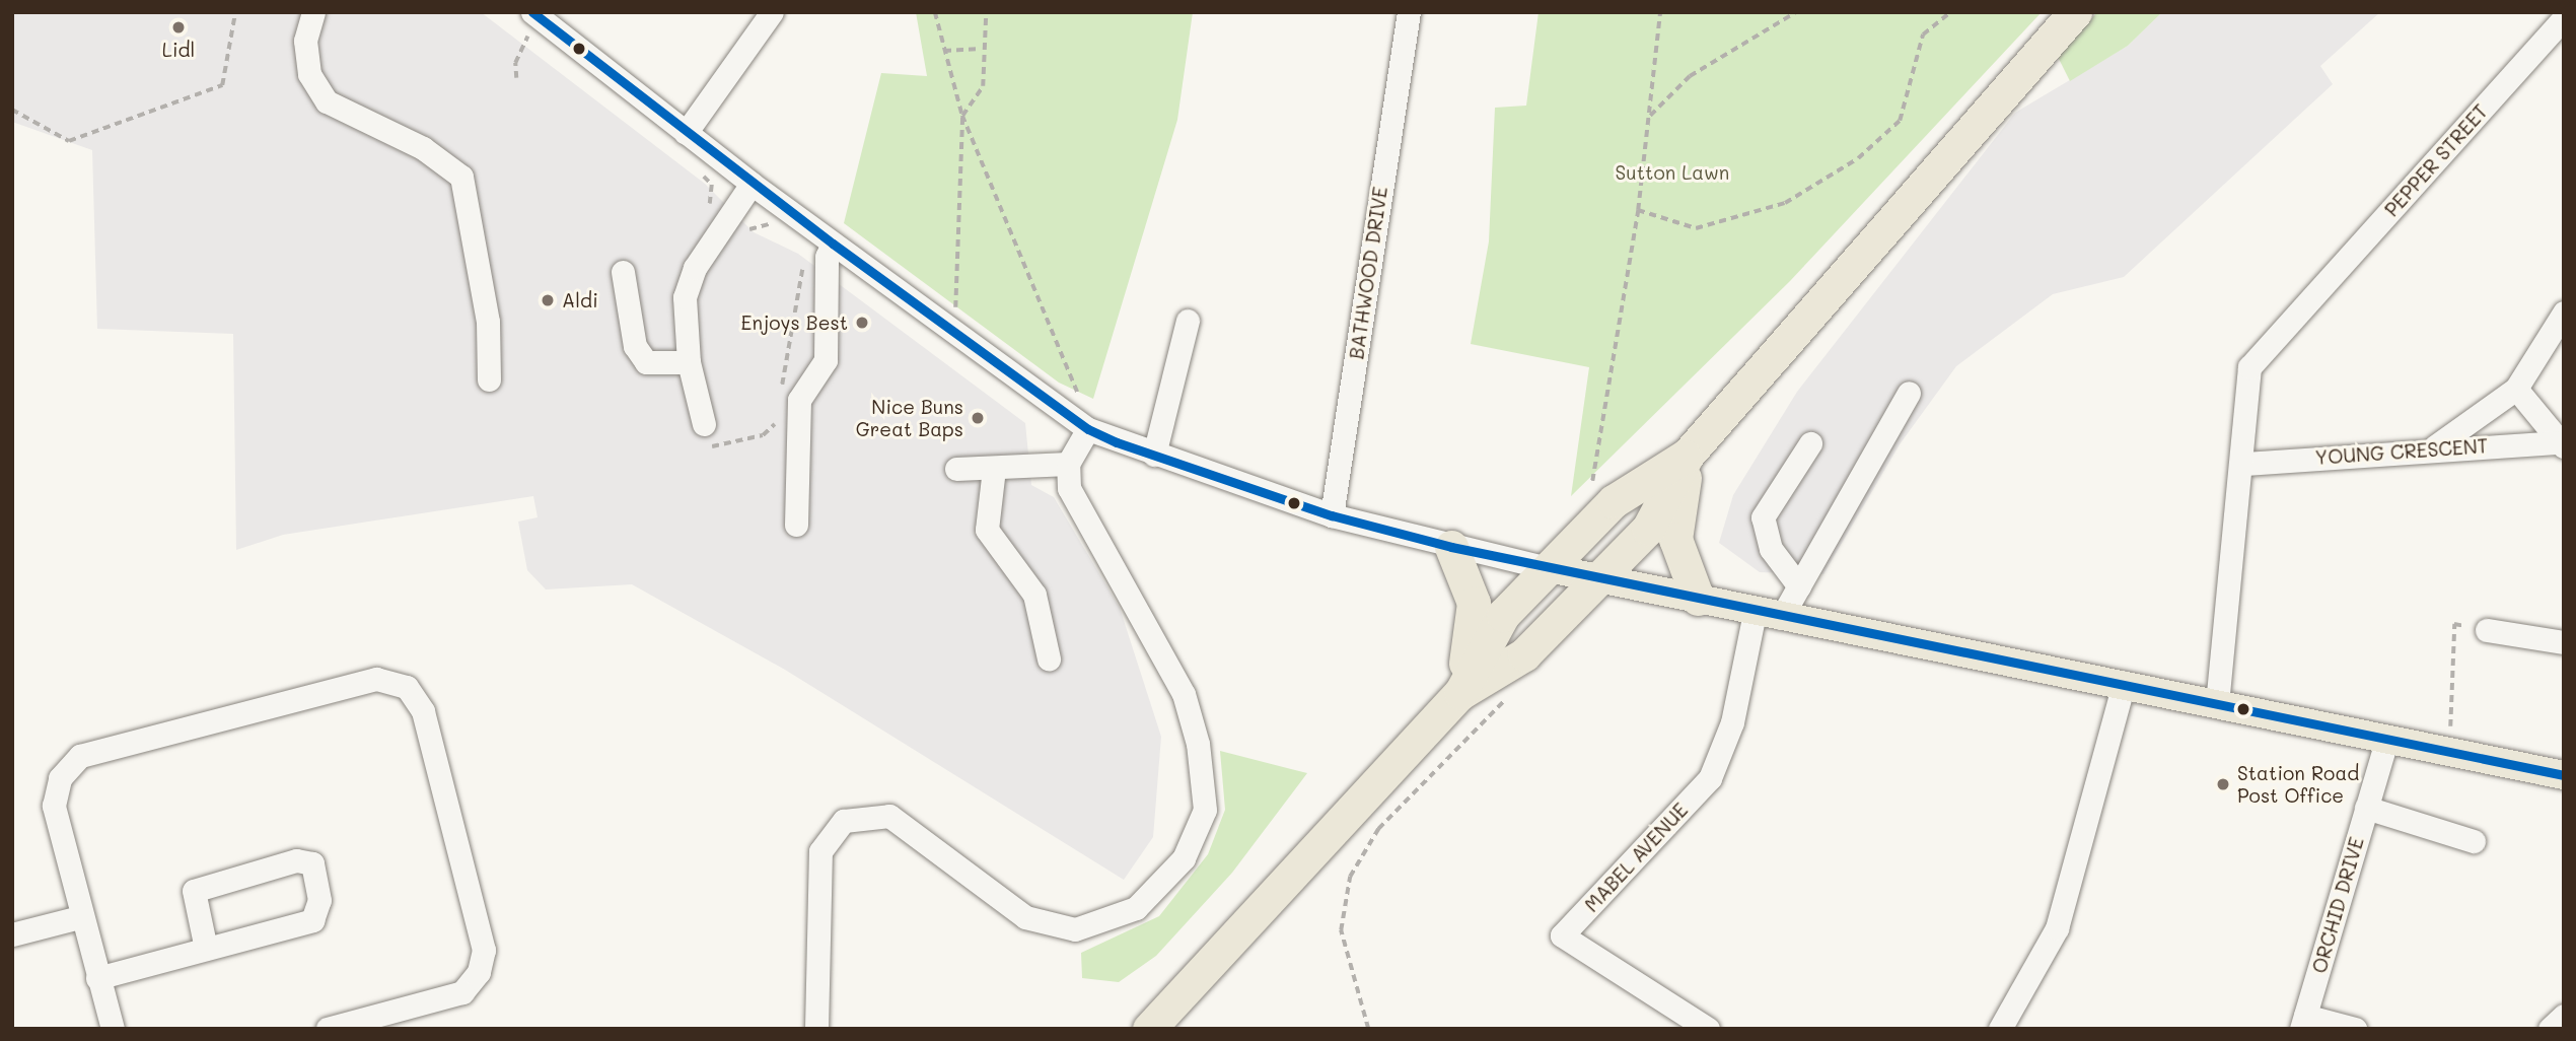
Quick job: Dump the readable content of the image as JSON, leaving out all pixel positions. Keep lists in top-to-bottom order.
{
  "streets": {
    "street": [
      "PEPPER STREET",
      "BATHWOOD DRIVE",
      "YOUNG CRESCENT",
      "MABEL AVENUE",
      "ORCHID DRIVE"
    ]
  },
  "crossings": [
    ["PEPPER STREET", "YOUNG CRESCENT"]
  ],
  "parks": ["Sutton Lawn"],
  "places": [
    "Lidl",
    "Aldi",
    "Enjoys Best",
    "Nice Buns Great Baps",
    "Station Road Post Office"
  ]
}
